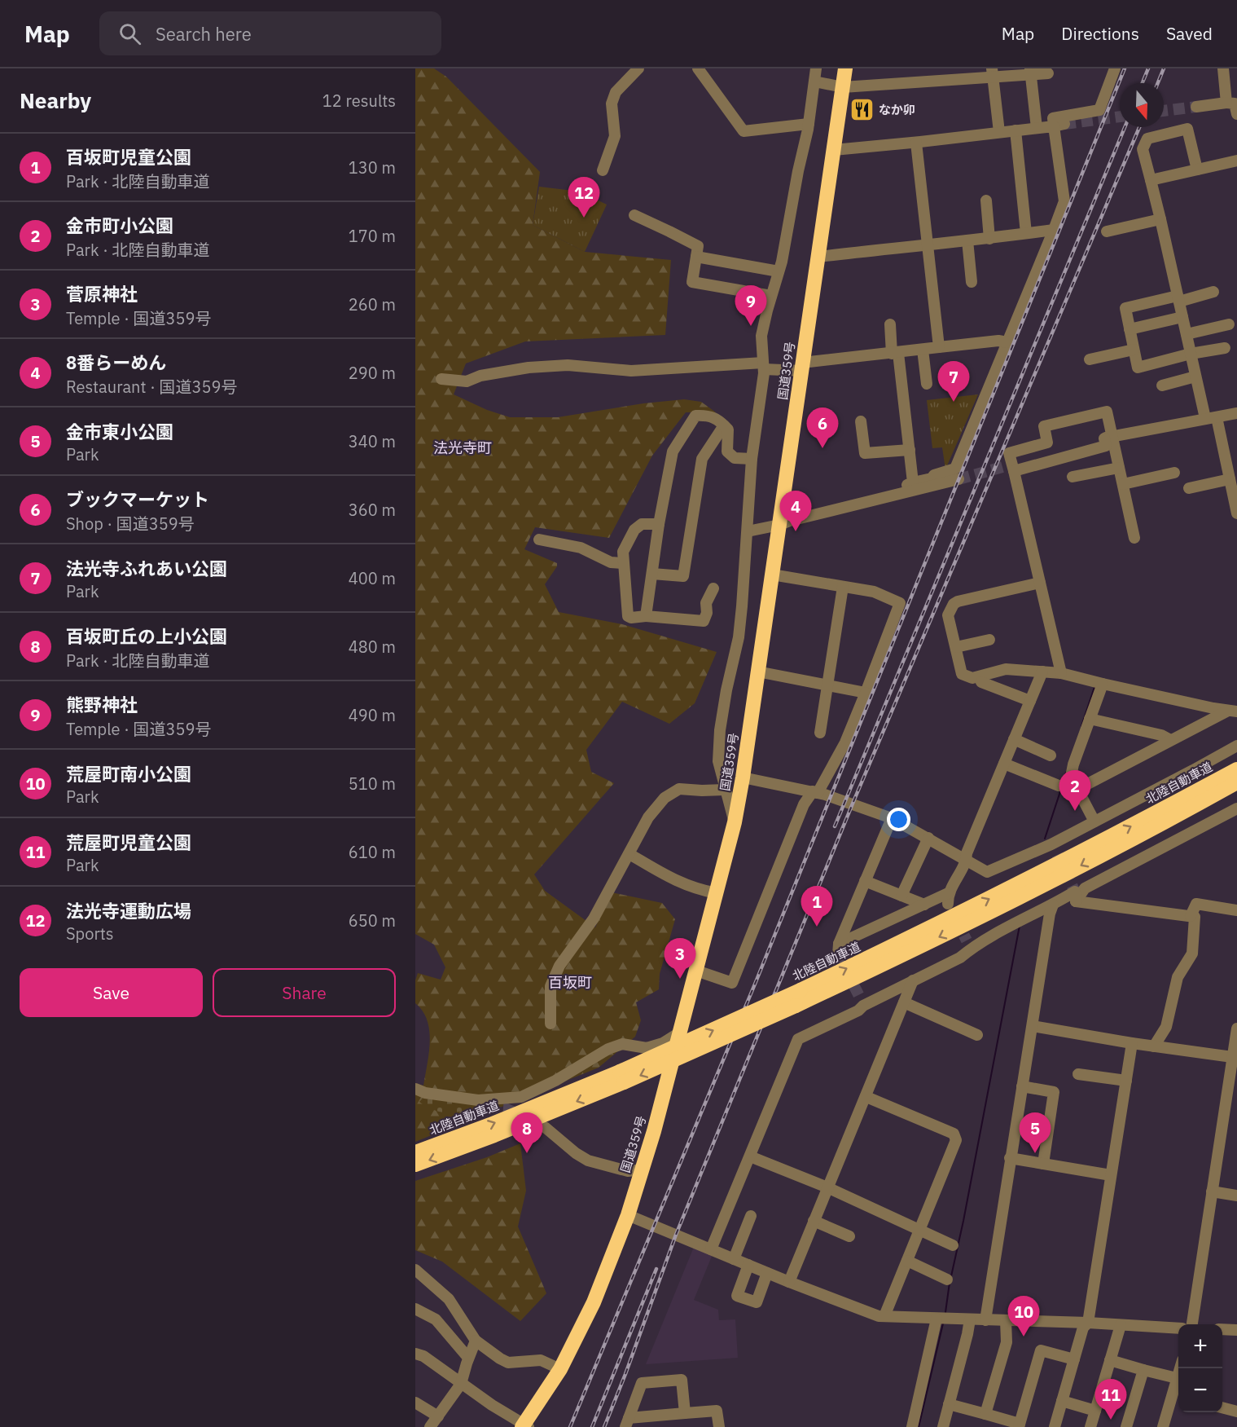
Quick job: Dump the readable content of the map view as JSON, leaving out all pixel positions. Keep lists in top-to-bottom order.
{
  "streets": {
    "highway": ["国道359号", "北陸自動車道"]
  },
  "districts": ["法光寺町", "百坂町"],
  "places": {
    "restaurant": ["なか卯"]
  },
  "north": "bottom",
  "page": {
    "header": "Map",
    "search": "Search here",
    "nav": ["Map", "Directions", "Saved"],
    "heading": ["Nearby", "12 results"],
    "list": [
      {
        "mark": "1",
        "name": "百坂町児童公園",
        "note": "Park · 北陸自動車道",
        "value": "130 m"
      },
      {
        "mark": "2",
        "name": "金市町小公園",
        "note": "Park · 北陸自動車道",
        "value": "170 m"
      },
      {
        "mark": "3",
        "name": "菅原神社",
        "note": "Temple · 国道359号",
        "value": "260 m"
      },
      {
        "mark": "4",
        "name": "8番らーめん",
        "note": "Restaurant · 国道359号",
        "value": "290 m"
      },
      {
        "mark": "5",
        "name": "金市東小公園",
        "note": "Park",
        "value": "340 m"
      },
      {
        "mark": "6",
        "name": "ブックマーケット",
        "note": "Shop · 国道359号",
        "value": "360 m"
      },
      {
        "mark": "7",
        "name": "法光寺ふれあい公園",
        "note": "Park",
        "value": "400 m"
      },
      {
        "mark": "8",
        "name": "百坂町丘の上小公園",
        "note": "Park · 北陸自動車道",
        "value": "480 m"
      },
      {
        "mark": "9",
        "name": "熊野神社",
        "note": "Temple · 国道359号",
        "value": "490 m"
      },
      {
        "mark": "10",
        "name": "荒屋町南小公園",
        "note": "Park",
        "value": "510 m"
      },
      {
        "mark": "11",
        "name": "荒屋町児童公園",
        "note": "Park",
        "value": "610 m"
      },
      {
        "mark": "12",
        "name": "法光寺運動広場",
        "note": "Sports",
        "value": "650 m"
      }
    ],
    "pins": [
      "12",
      "9",
      "7",
      "6",
      "4",
      "2",
      "1",
      "3",
      "5",
      "8",
      "10",
      "11"
    ],
    "buttons": ["Save", "Share"],
    "map_buttons": ["+", "−"]
  }
}
